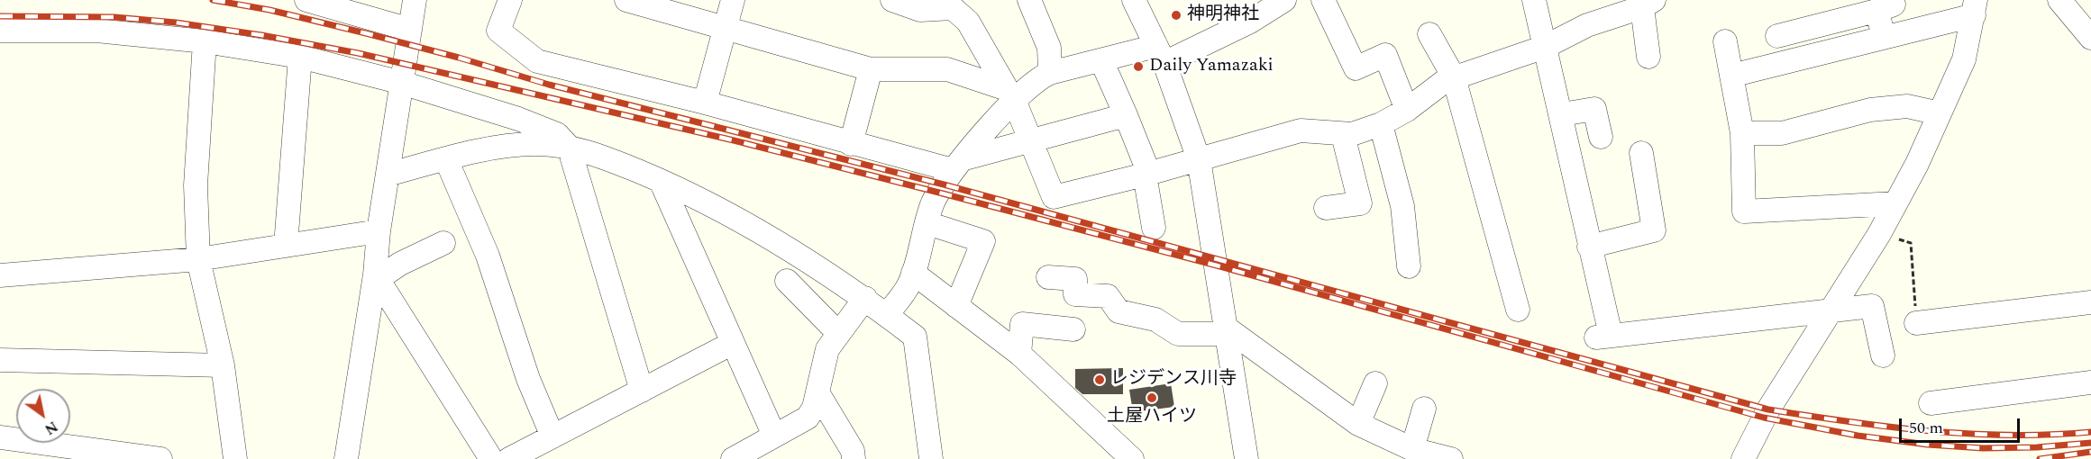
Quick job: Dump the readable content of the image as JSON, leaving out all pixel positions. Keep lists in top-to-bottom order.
{
  "places": [
    "神明神社",
    "Daily Yamazaki",
    "レジデンス川寺",
    "土屋ハイツ"
  ],
  "scale_bar": "50 m",
  "north": "bottom right"
}
